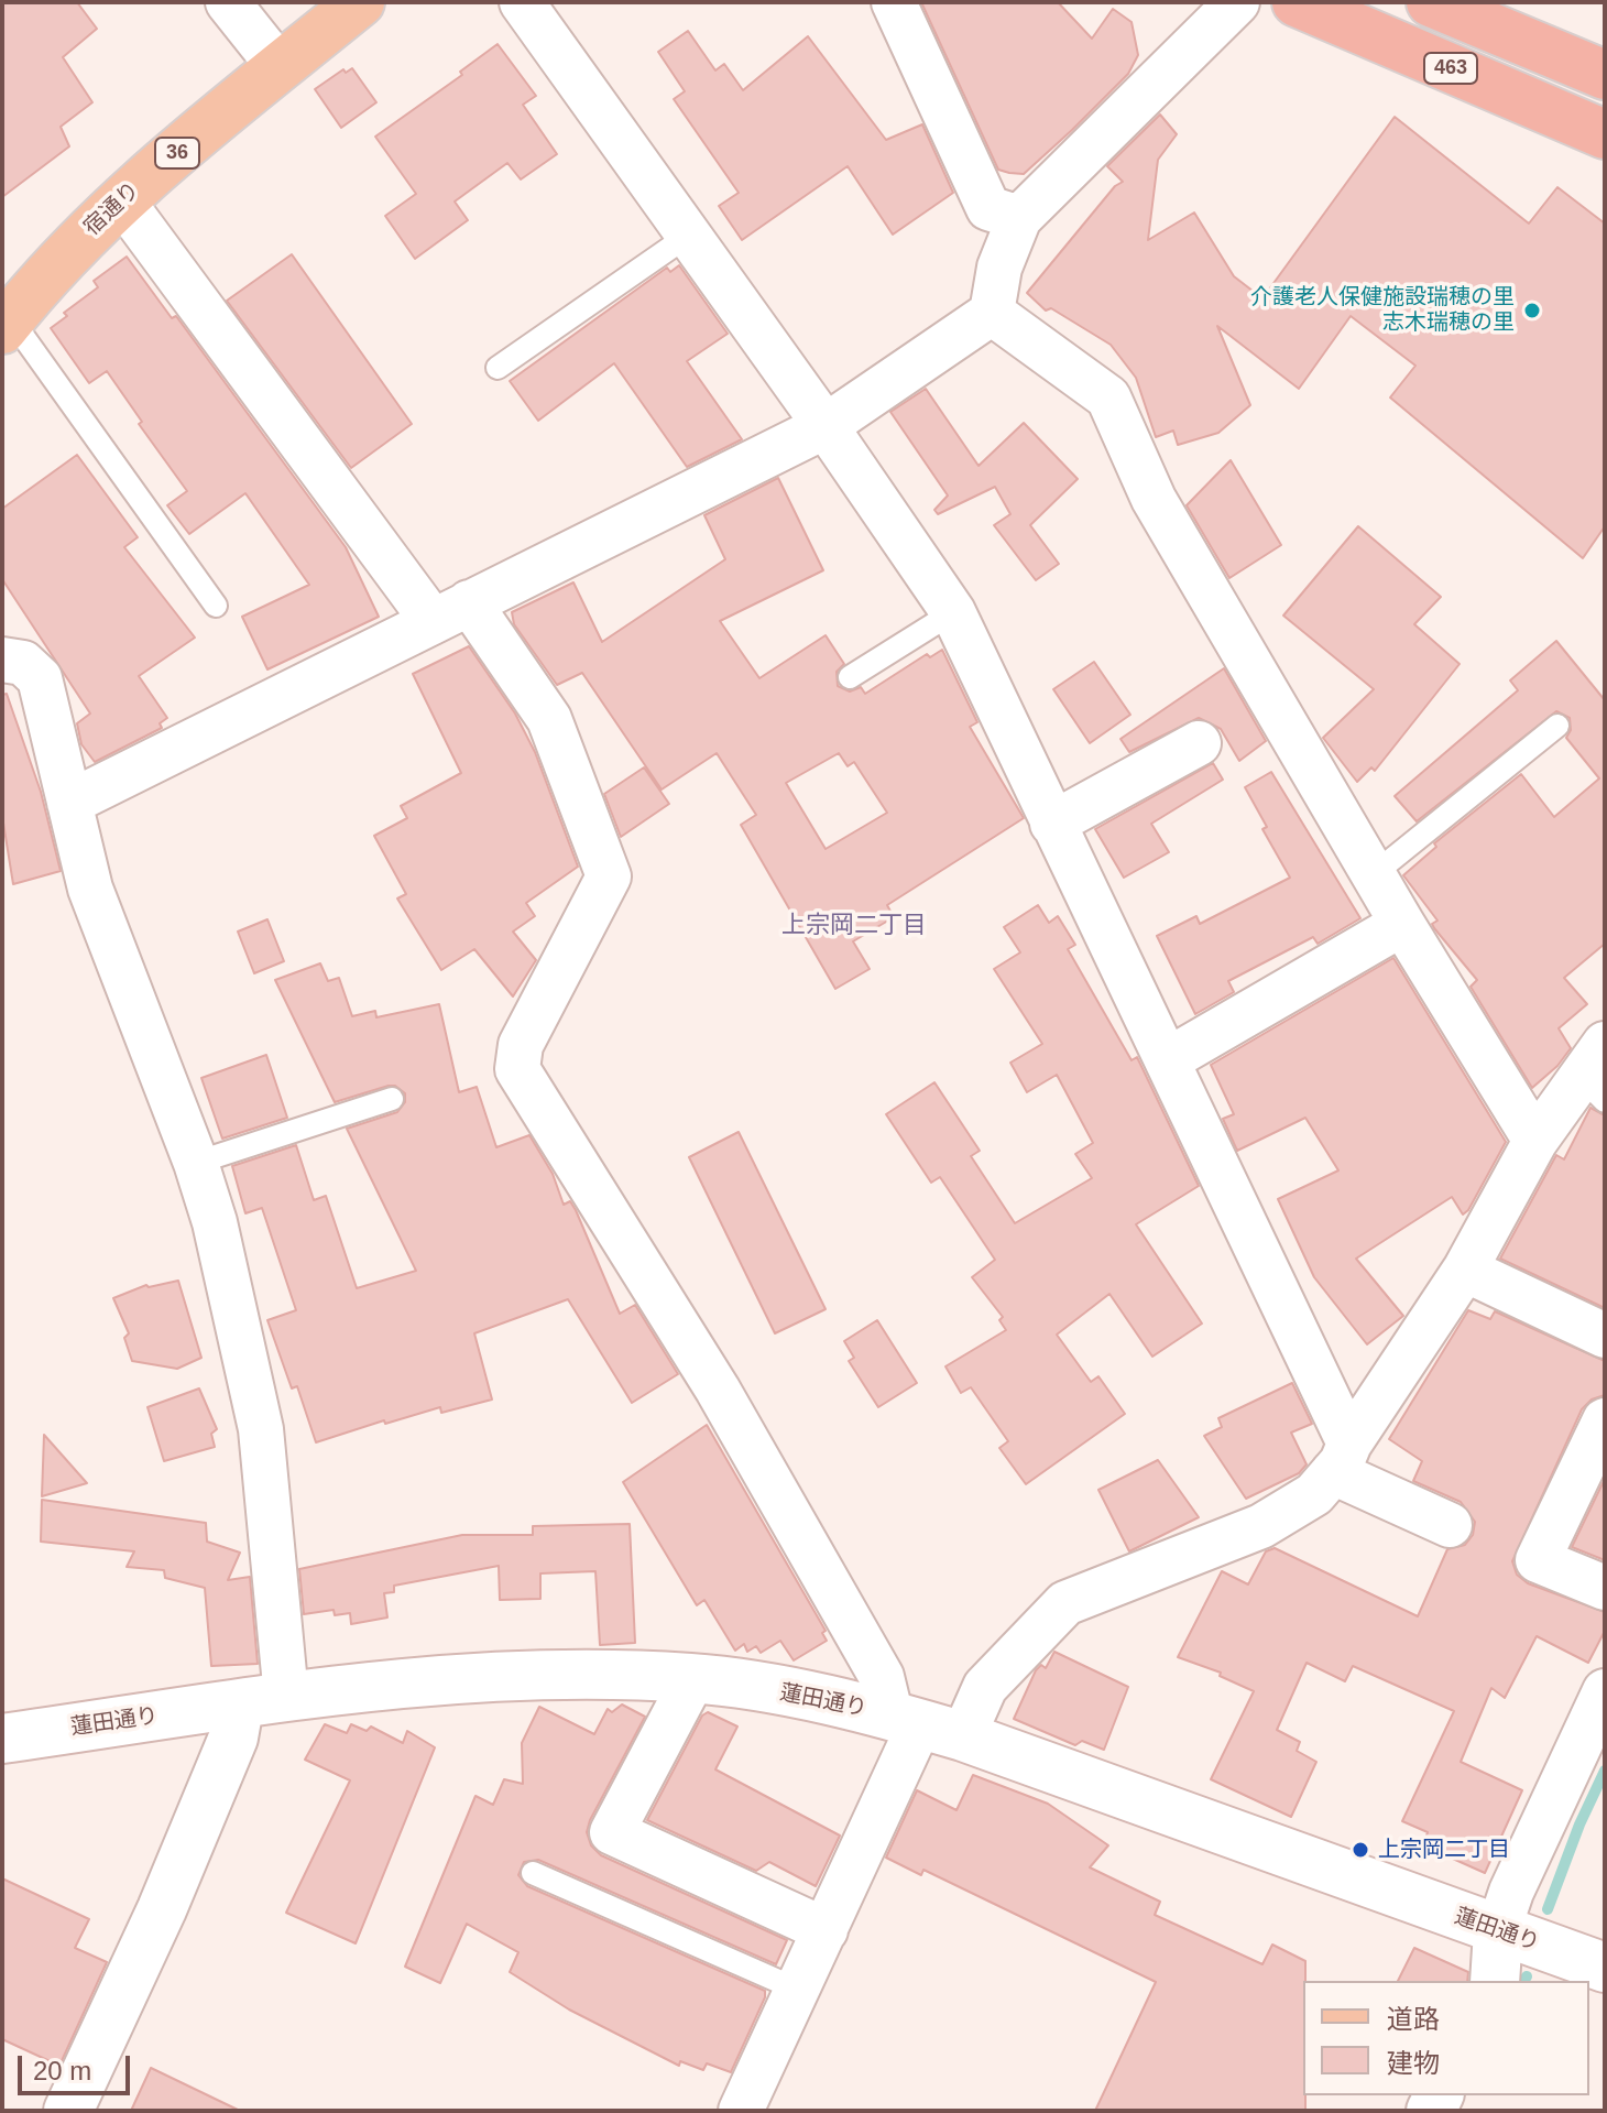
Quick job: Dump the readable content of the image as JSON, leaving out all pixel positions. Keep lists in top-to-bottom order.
{
  "streets": {
    "highway": ["463"],
    "main road": ["36", "宿通り", "蓮田通り"]
  },
  "districts": ["上宗岡二丁目"],
  "places": ["介護老人保健施設瑞穂の里 志木瑞穂の里", "上宗岡二丁目"],
  "legend": ["道路", "建物"],
  "scale_bar": "20 m"
}
